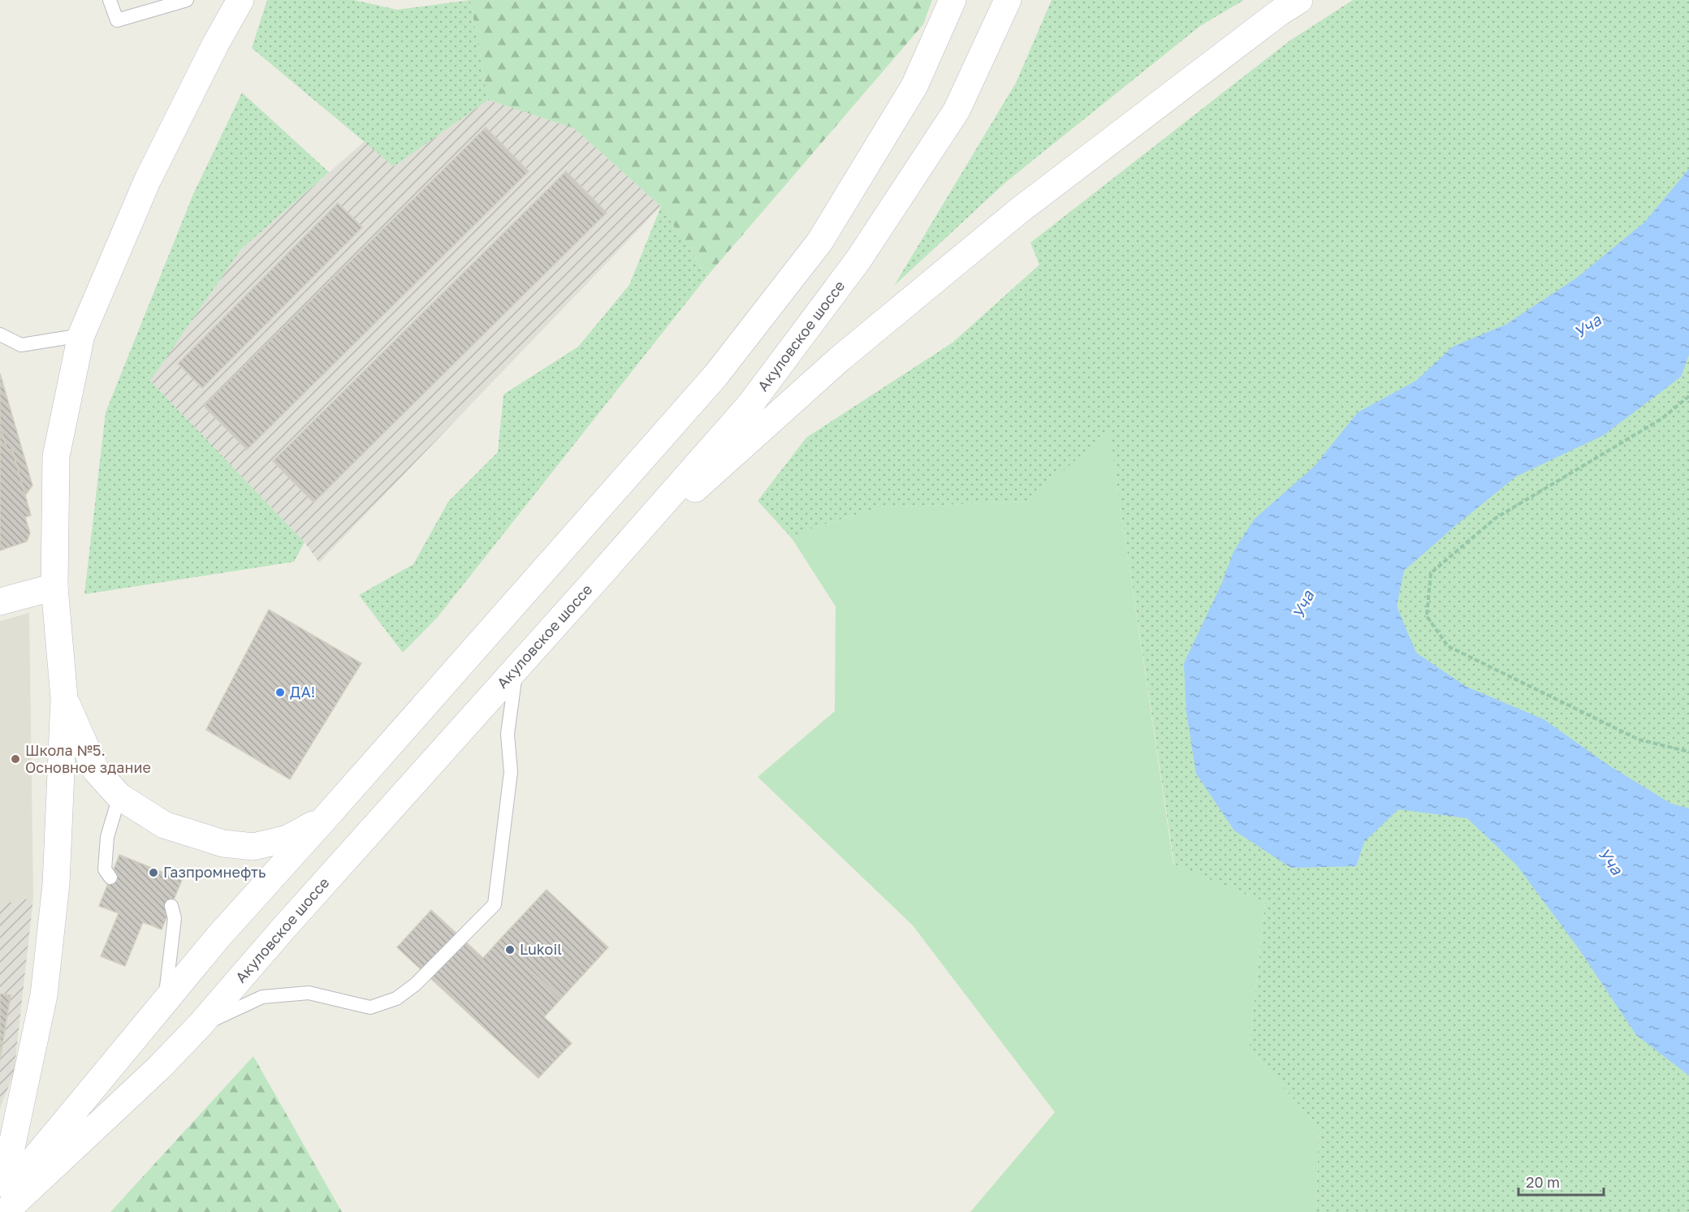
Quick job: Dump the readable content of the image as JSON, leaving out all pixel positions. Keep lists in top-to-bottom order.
{
  "streets": {
    "street": ["Акуловское шоссе"]
  },
  "water": ["Уча"],
  "places": [
    "ДА!",
    "Школа №5. Основное здание",
    "Газпромнефть",
    "Lukoil"
  ],
  "scale_bar": "20 m"
}
